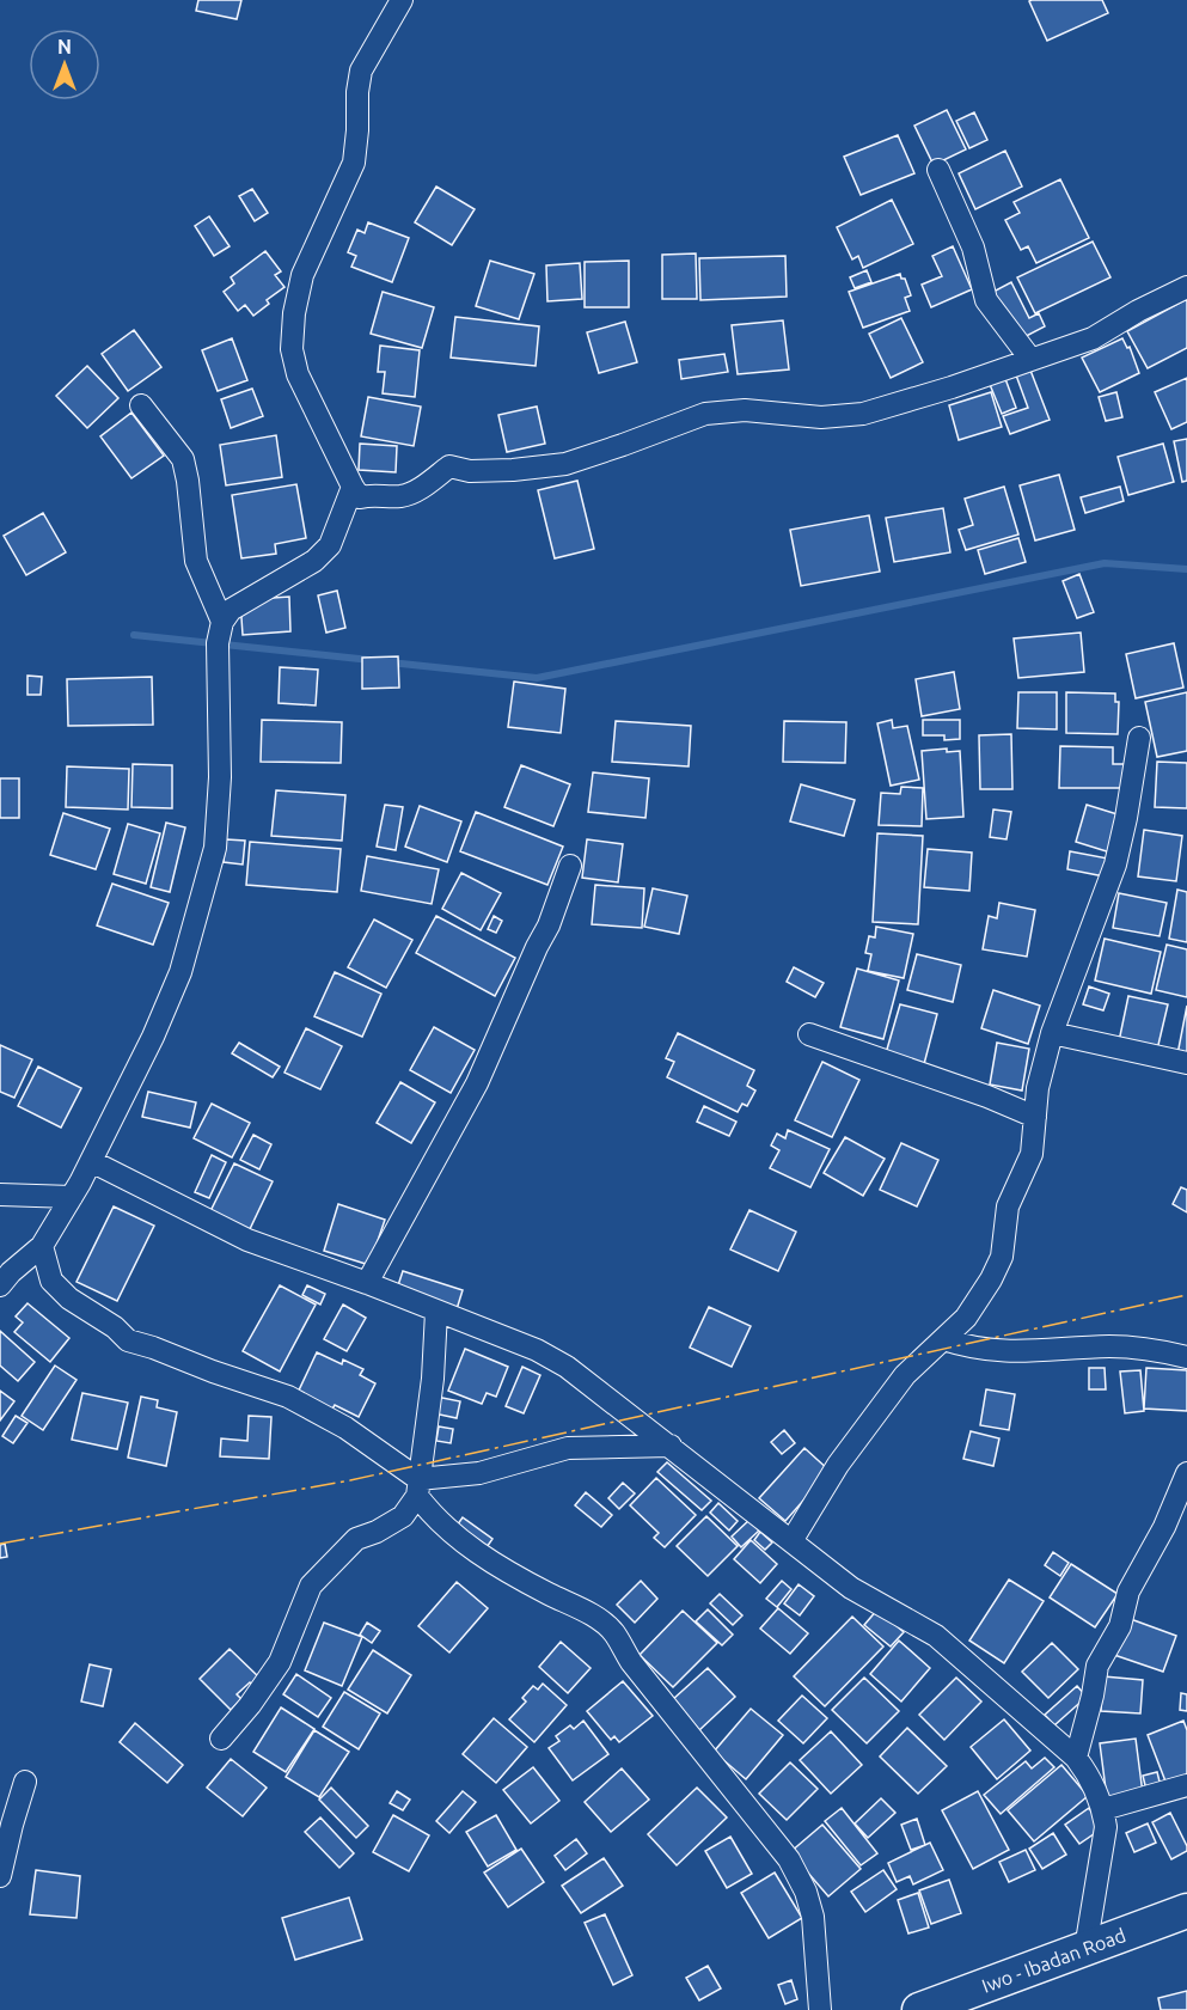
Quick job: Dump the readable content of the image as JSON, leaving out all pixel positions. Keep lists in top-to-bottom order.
{
  "streets": {
    "main road": ["Iwo - Ibadan Road"]
  },
  "north": "top"
}
